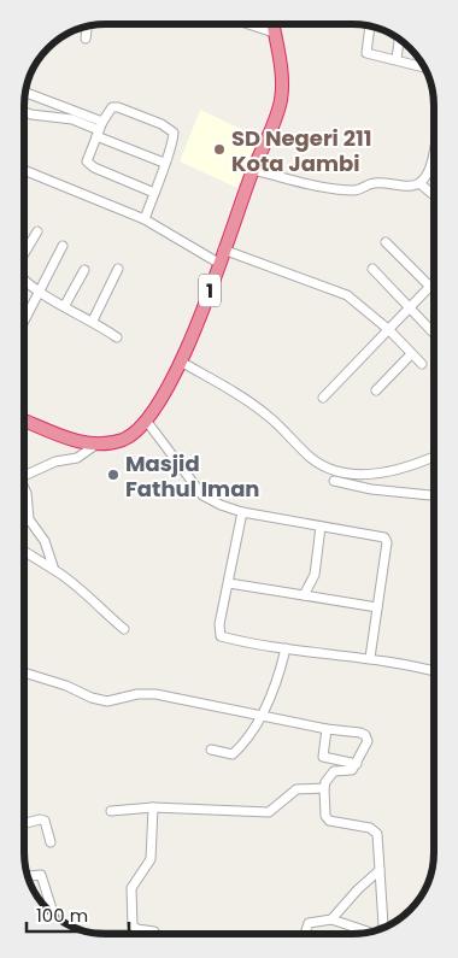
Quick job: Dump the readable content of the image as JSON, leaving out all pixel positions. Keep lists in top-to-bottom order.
{
  "streets": {
    "highway": ["1"]
  },
  "places": ["SD Negeri 211 Kota Jambi", "Masjid Fathul Iman"],
  "scale_bar": "100 m"
}
